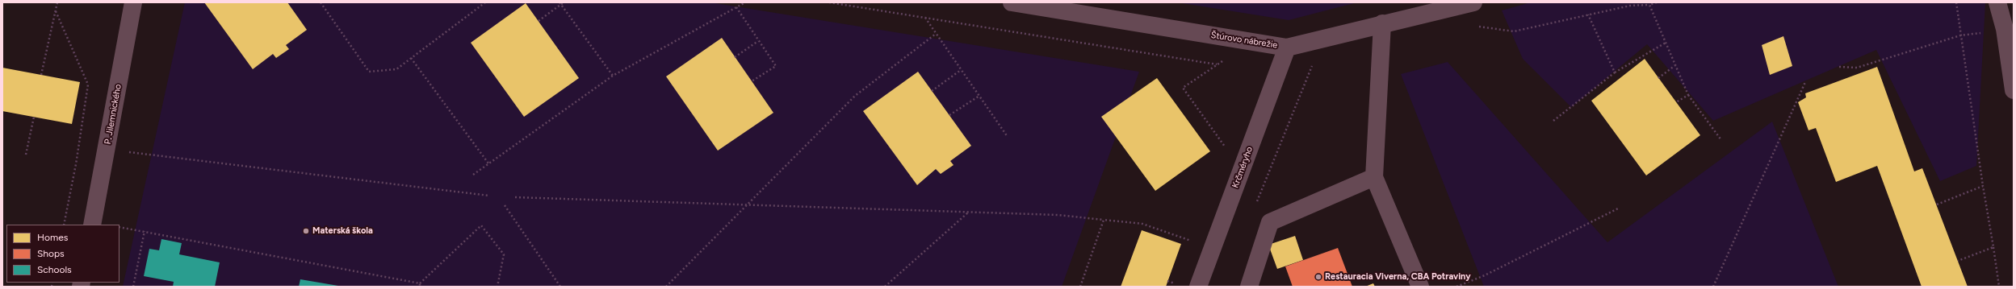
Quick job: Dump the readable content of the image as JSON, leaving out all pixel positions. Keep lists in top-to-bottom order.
{
  "streets": {
    "street": ["Štúrovo nábrežie", "P. Jilemnického", "Krčméryho"]
  },
  "crossings": [
    ["Štúrovo nábrežie", "Krčméryho"]
  ],
  "places": ["Materská škola", "Restauracia Viverna, CBA Potraviny"],
  "legend": ["Homes", "Shops", "Schools"]
}
